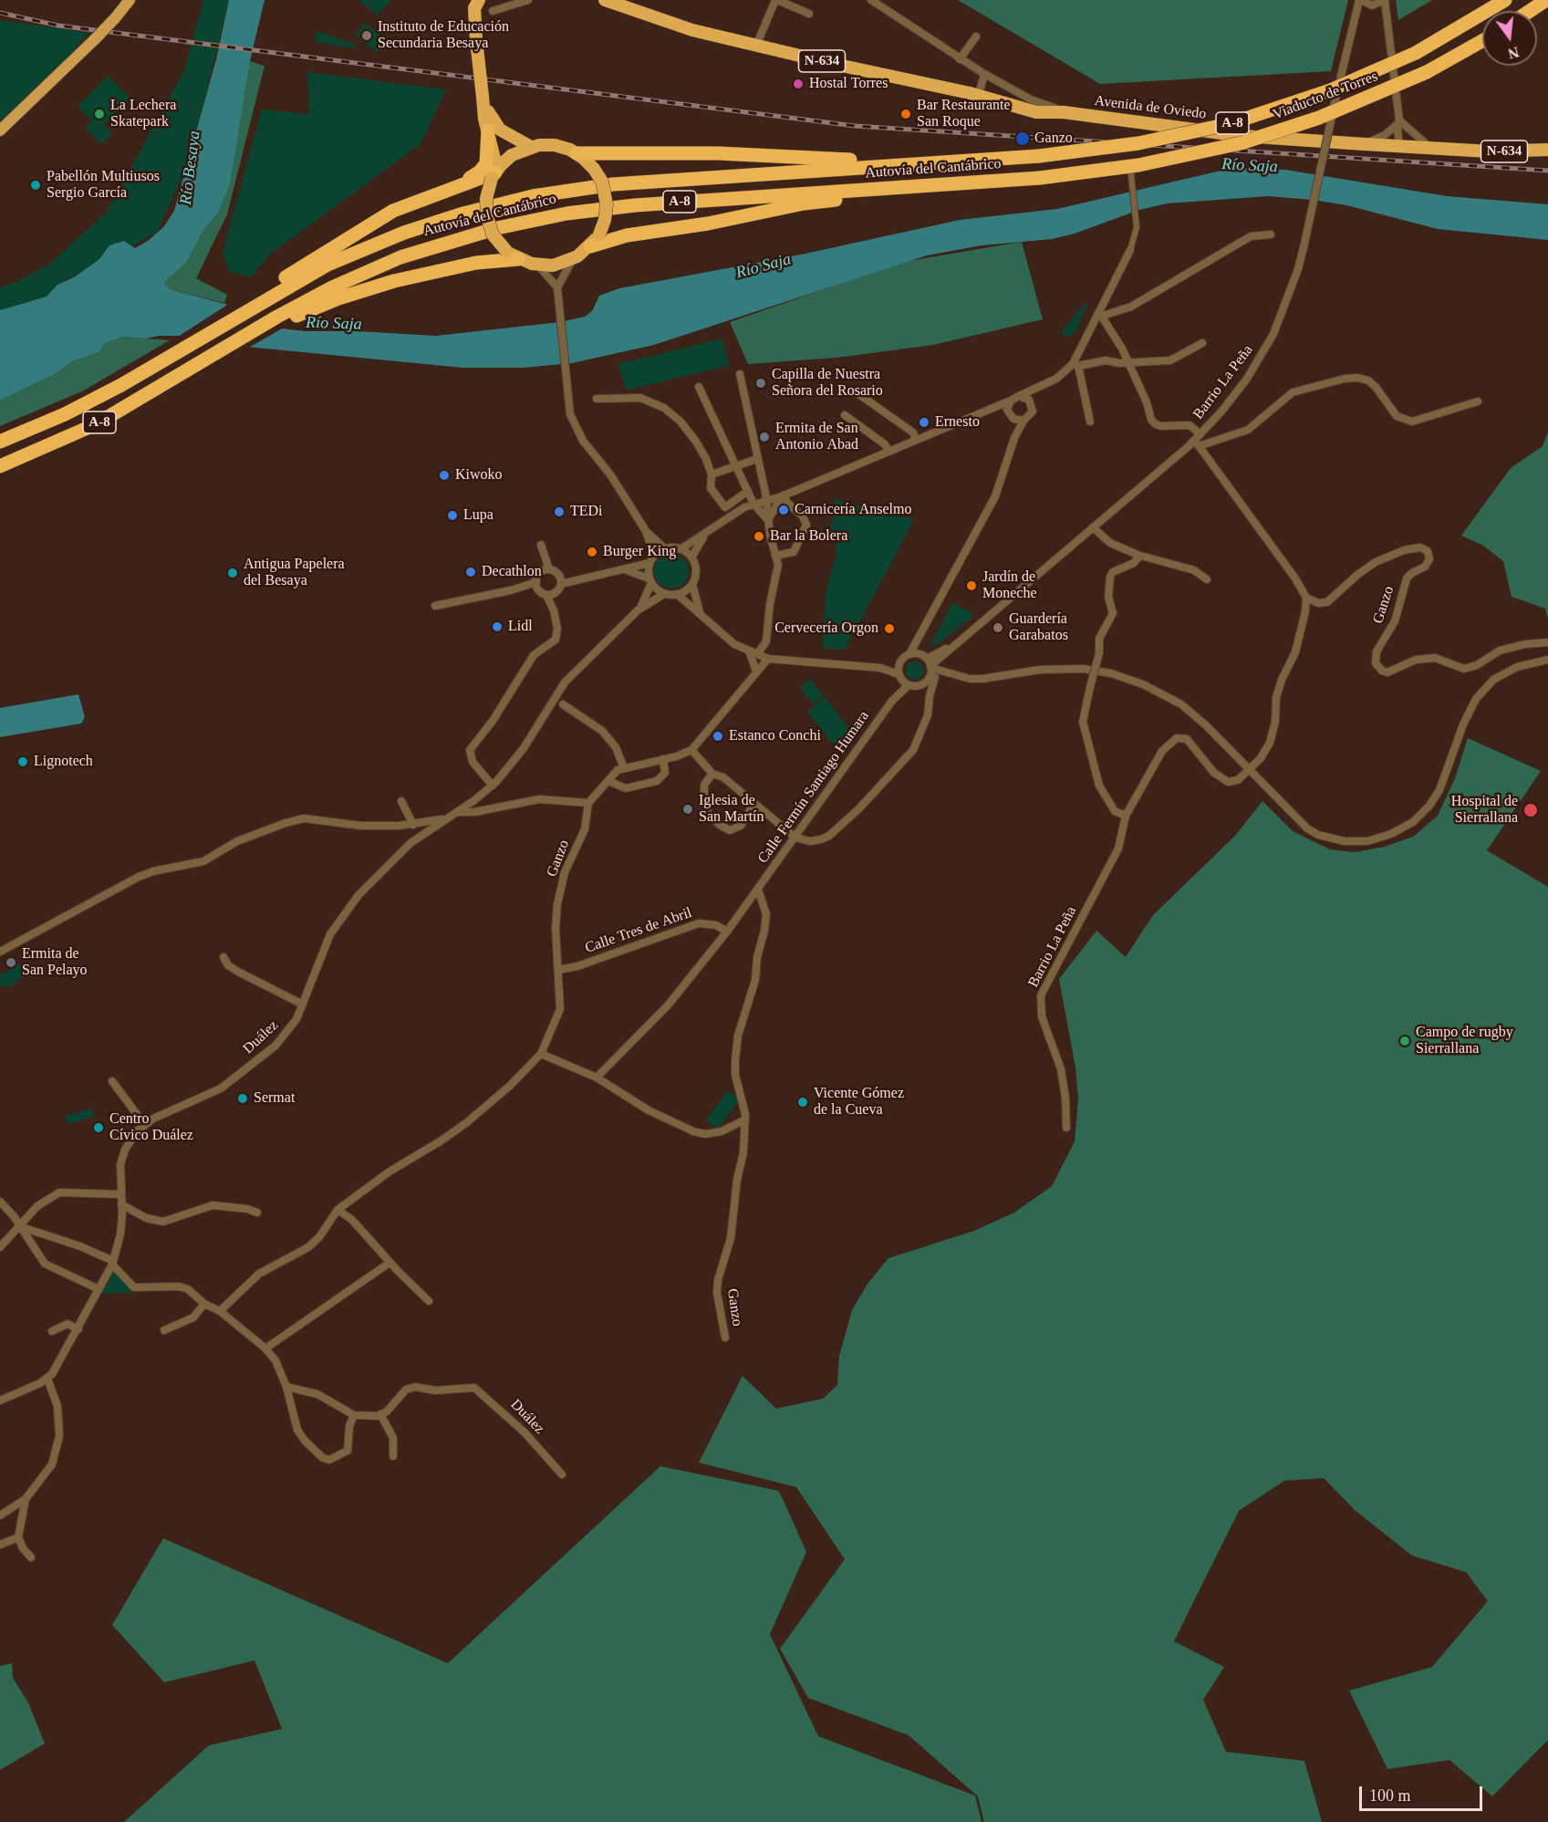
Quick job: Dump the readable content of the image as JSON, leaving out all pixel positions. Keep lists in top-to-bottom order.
{
  "streets": {
    "highway": [
      "N-634",
      "Viaducto de Torres",
      "Avenida de Oviedo",
      "A-8",
      "Autovía del Cantábrico"
    ],
    "street": [
      "Barrio La Peña",
      "Ganzo",
      "Calle Fermín Santiago Humara",
      "Calle Tres de Abril",
      "Duález"
    ]
  },
  "crossings": [
    ["Viaducto de Torres", "Autovía del Cantábrico"],
    ["Barrio La Peña", "Calle Fermín Santiago Humara"],
    ["Ganzo", "Calle Tres de Abril"],
    ["Calle Fermín Santiago Humara", "Calle Tres de Abril"]
  ],
  "water": ["Río Saja", "Río Besaya"],
  "places": [
    "Instituto de Educación Secundaria Besaya",
    "Hostal Torres",
    "La Lechera Skatepark",
    "Bar Restaurante San Roque",
    "Ganzo",
    "Pabellón Multiusos Sergio García",
    "Capilla de Nuestra Señora del Rosario",
    "Ernesto",
    "Ermita de San Antonio Abad",
    "Kiwoko",
    "Carnicería Anselmo",
    "TEDi",
    "Lupa",
    "Bar la Bolera",
    "Burger King",
    "Decathlon",
    "Antigua Papelera del Besaya",
    "Jardín de Moneche",
    "Lidl",
    "Guardería Garabatos",
    "Cervecería Orgon",
    "Estanco Conchi",
    "Lignotech",
    "Iglesia de San Martín",
    "Hospital de Sierrallana",
    "Ermita de San Pelayo",
    "Campo de rugby Sierrallana",
    "Sermat",
    "Vicente Gómez de la Cueva",
    "Centro Cívico Duález"
  ],
  "scale_bar": "100 m",
  "north": "bottom"
}
